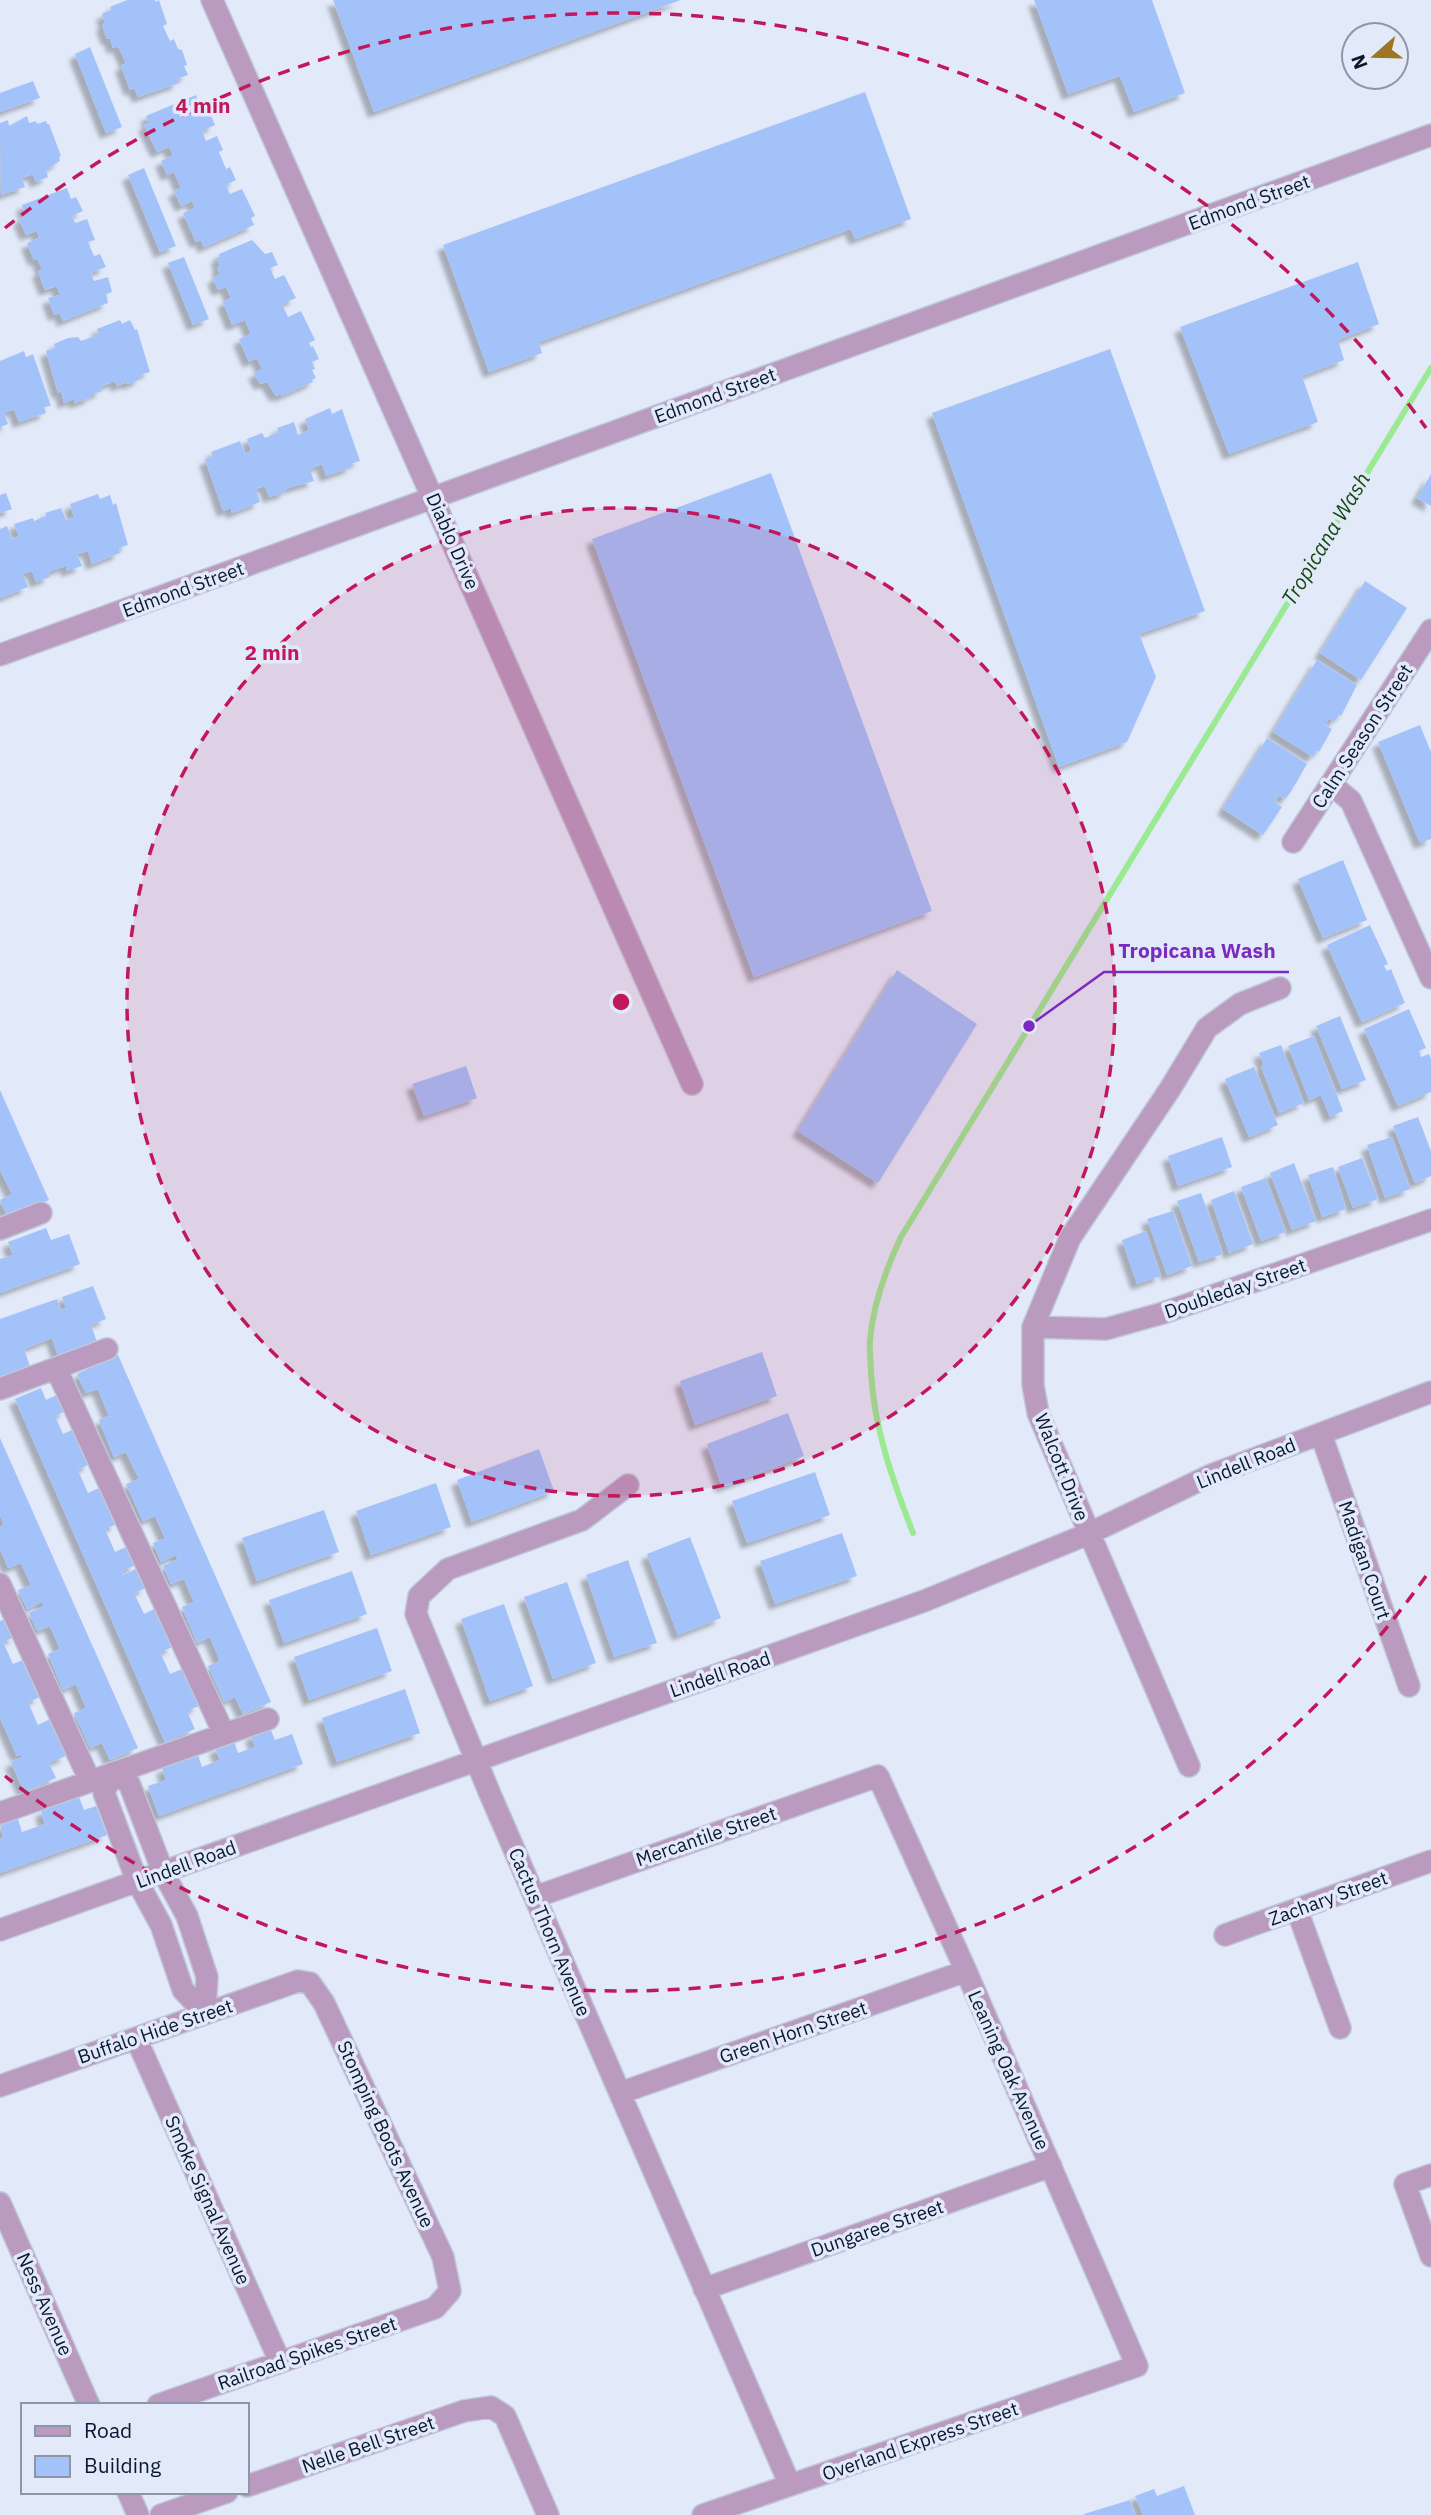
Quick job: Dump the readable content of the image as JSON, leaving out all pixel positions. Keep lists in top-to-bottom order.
{
  "streets": {
    "street": [
      "Edmond Street",
      "Diablo Drive",
      "Calm Season Street",
      "Doubleday Street",
      "Lindell Road",
      "Walcott Drive",
      "Madigan Court",
      "Mercantile Street",
      "Zachary Street",
      "Cactus Thorn Avenue",
      "Buffalo Hide Street",
      "Green Horn Street",
      "Leaning Oak Avenue",
      "Stomping Boots Avenue",
      "Smoke Signal Avenue",
      "Dungaree Street",
      "Ness Avenue",
      "Railroad Spikes Street",
      "Overland Express Street",
      "Nelle Bell Street"
    ]
  },
  "crossings": [
    ["Edmond Street", "Diablo Drive"],
    ["Doubleday Street", "Walcott Drive"],
    ["Lindell Road", "Walcott Drive"],
    ["Lindell Road", "Madigan Court"],
    ["Lindell Road", "Cactus Thorn Avenue"],
    ["Mercantile Street", "Cactus Thorn Avenue"],
    ["Mercantile Street", "Leaning Oak Avenue"],
    ["Cactus Thorn Avenue", "Green Horn Street"],
    ["Cactus Thorn Avenue", "Dungaree Street"],
    ["Cactus Thorn Avenue", "Overland Express Street"],
    ["Buffalo Hide Street", "Stomping Boots Avenue"],
    ["Buffalo Hide Street", "Smoke Signal Avenue"],
    ["Green Horn Street", "Leaning Oak Avenue"],
    ["Leaning Oak Avenue", "Dungaree Street"],
    ["Leaning Oak Avenue", "Overland Express Street"],
    ["Stomping Boots Avenue", "Railroad Spikes Street"],
    ["Smoke Signal Avenue", "Railroad Spikes Street"]
  ],
  "water": ["Tropicana Wash"],
  "places": ["Tropicana Wash"],
  "legend": ["Road", "Building"],
  "north": "left",
  "rings": ["4 min", "2 min"]
}
